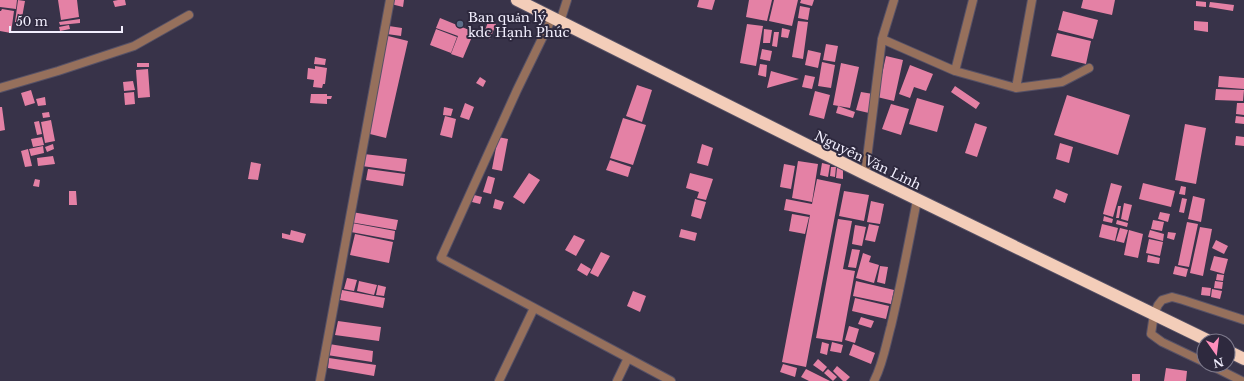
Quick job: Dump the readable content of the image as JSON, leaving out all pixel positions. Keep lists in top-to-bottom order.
{
  "streets": {
    "highway": ["Nguyễn Văn Linh"]
  },
  "places": ["Ban quản lý kdc Hạnh Phúc"],
  "scale_bar": "50 m",
  "north": "bottom"
}
